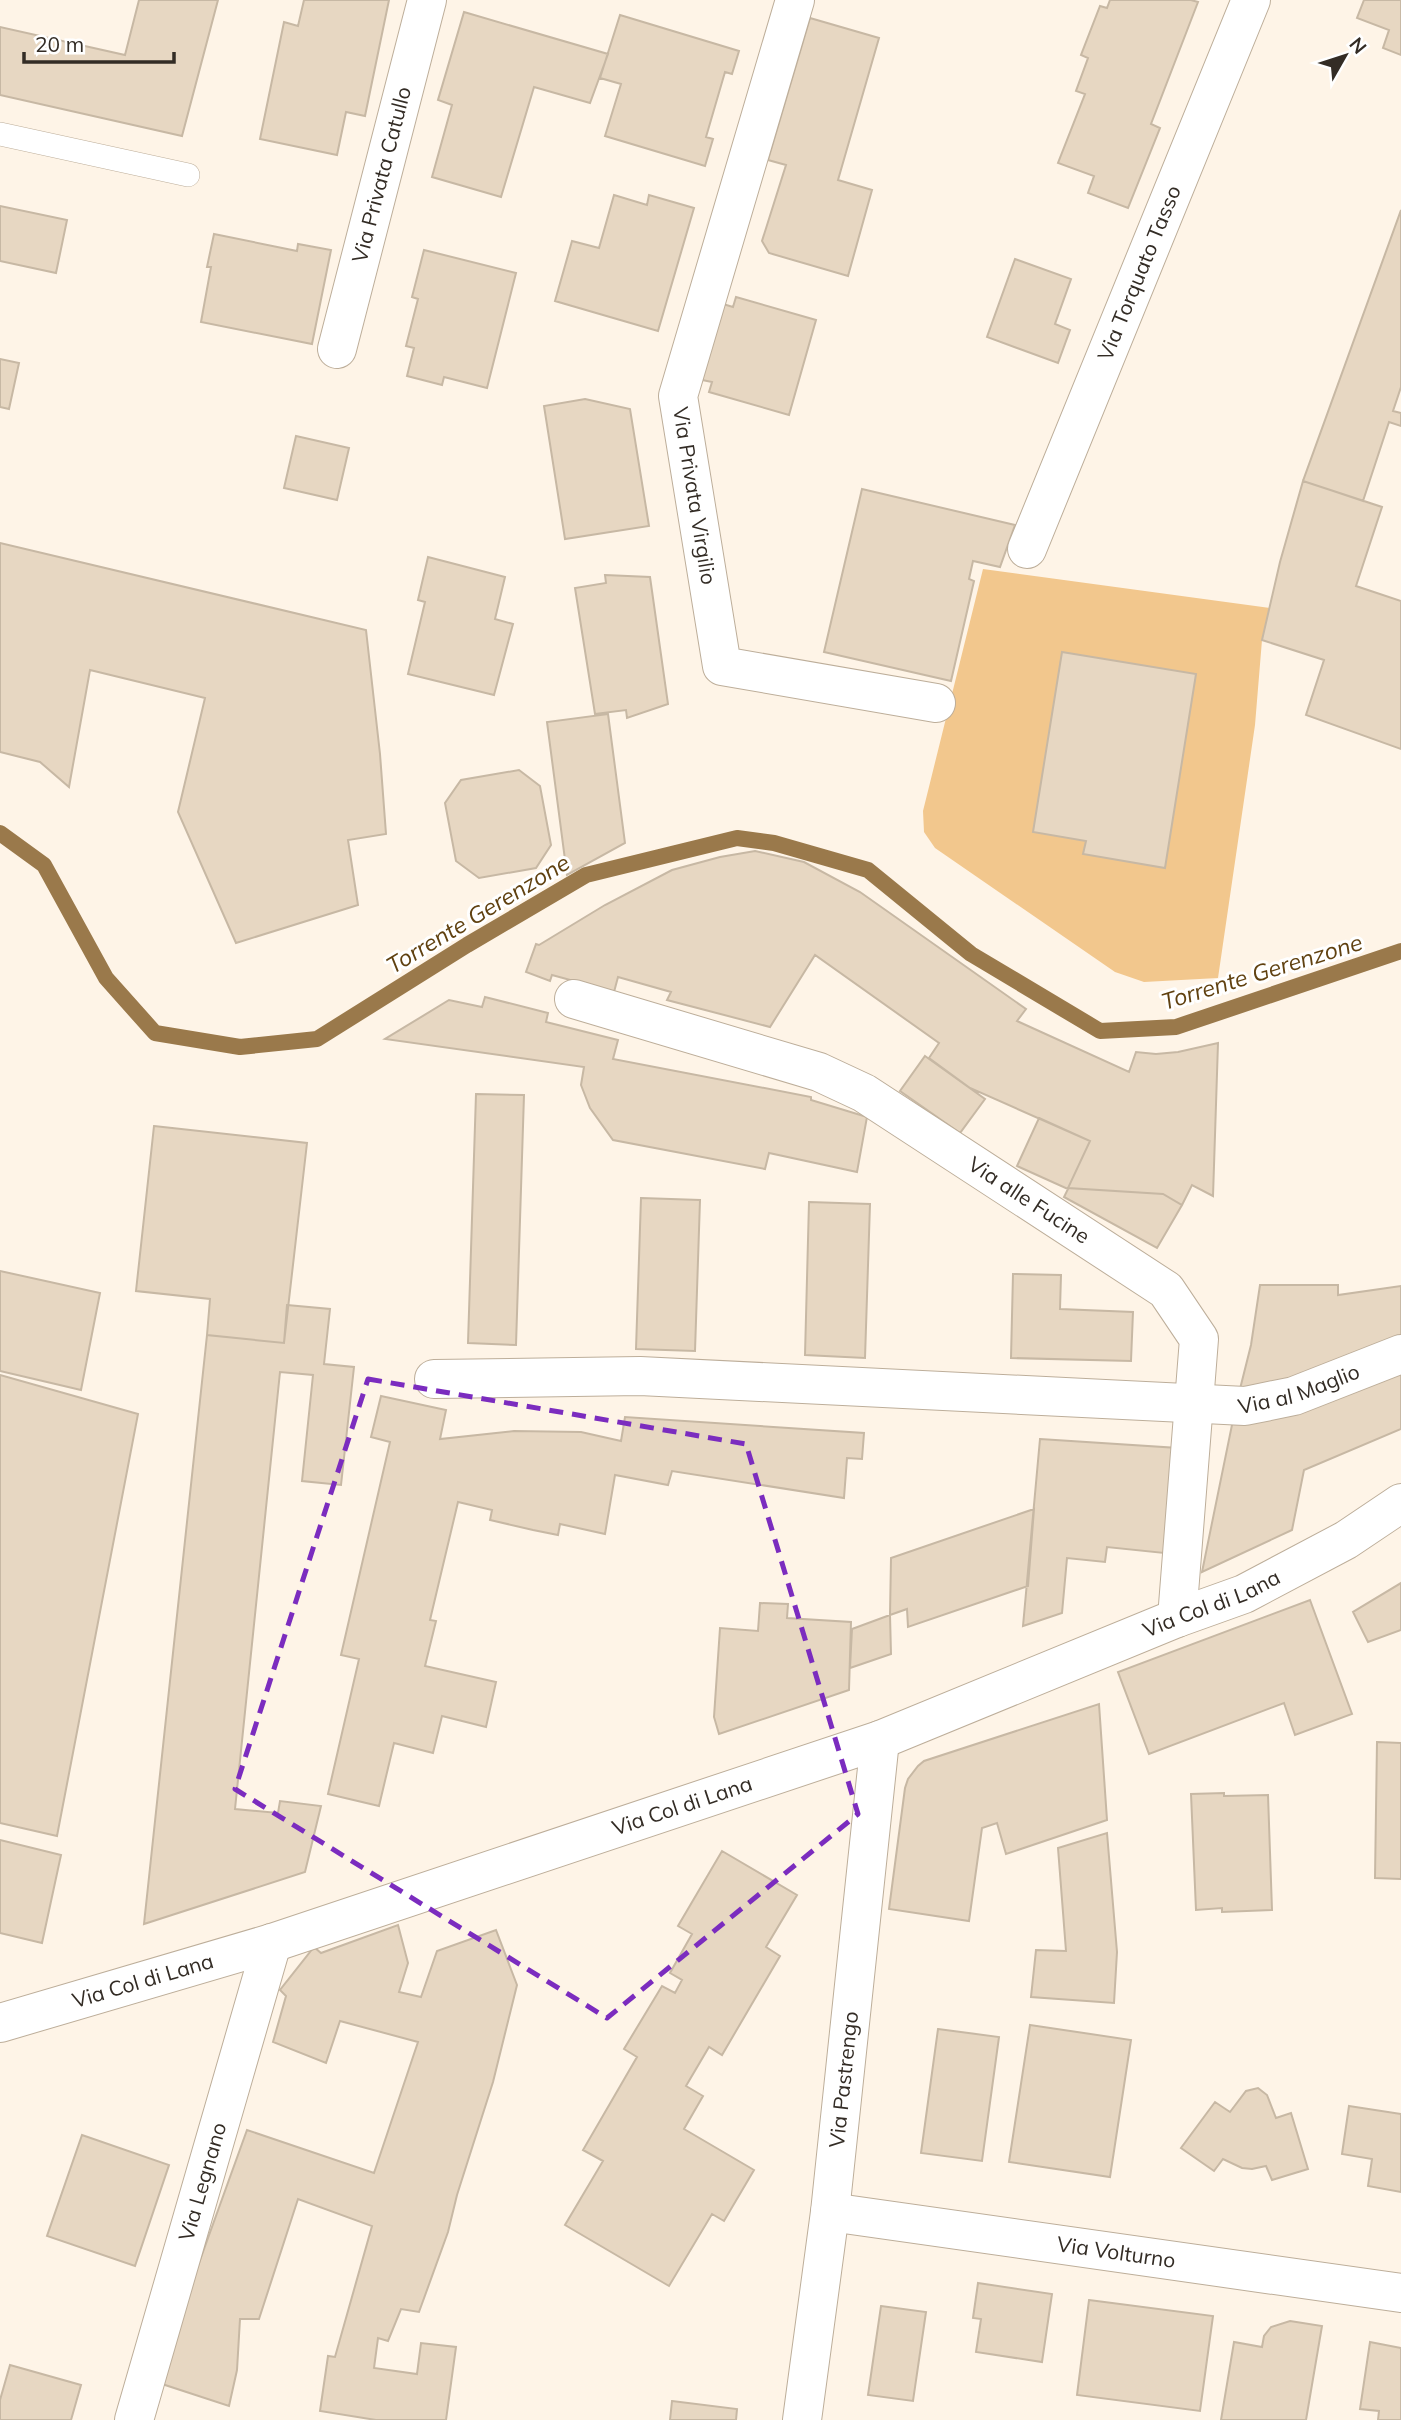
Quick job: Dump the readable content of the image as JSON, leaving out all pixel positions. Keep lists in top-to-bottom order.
{
  "streets": {
    "street": [
      "Via Privata Catullo",
      "Via Torquato Tasso",
      "Via Privata Virgilio",
      "Via alle Fucine",
      "Via al Maglio",
      "Via Col di Lana",
      "Via Pastrengo",
      "Via Legnano",
      "Via Volturno"
    ]
  },
  "crossings": [
    ["Via alle Fucine", "Via al Maglio"],
    ["Via alle Fucine", "Via Col di Lana"],
    ["Via Col di Lana", "Via Pastrengo"],
    ["Via Col di Lana", "Via Legnano"],
    ["Via Pastrengo", "Via Volturno"]
  ],
  "water": ["Torrente Gerenzone"],
  "scale_bar": "20 m",
  "north": "top right"
}
